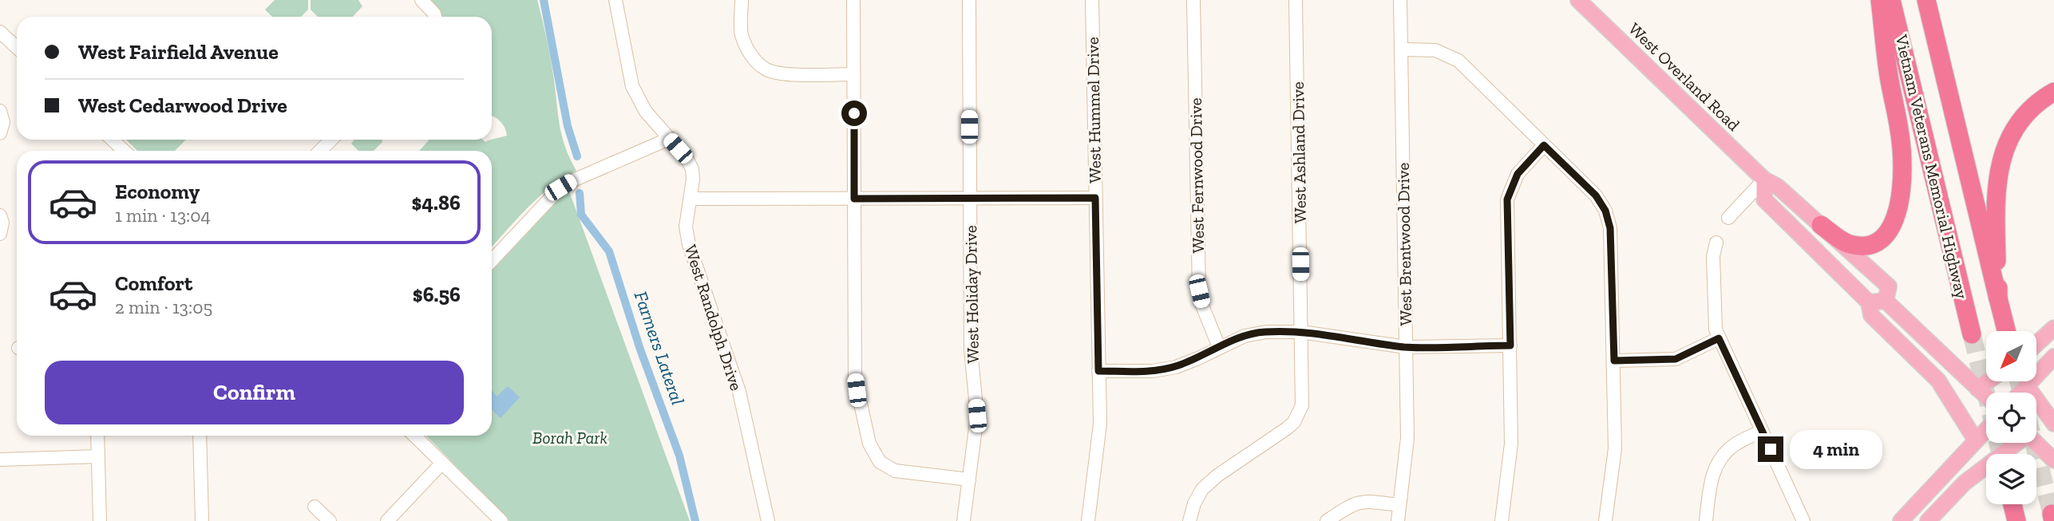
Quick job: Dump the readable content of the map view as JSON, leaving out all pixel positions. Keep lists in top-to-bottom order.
{
  "streets": {
    "highway": ["Vietnam Veterans Memorial Highway"],
    "main road": ["West Overland Road"],
    "street": [
      "West Hummel Drive",
      "West Ashland Drive",
      "West Fernwood Drive",
      "West Brentwood Drive",
      "West Holiday Drive",
      "West Randolph Drive"
    ]
  },
  "water": ["Farmers Lateral"],
  "parks": ["Borah Park"],
  "north": "bottom left",
  "page": {
    "banner": ["West Fairfield Avenue", "West Cedarwood Drive"],
    "list": [
      {
        "name": "Economy",
        "note": "1 min · 13:04",
        "value": "$4.86"
      },
      {
        "name": "Comfort",
        "note": "2 min · 13:05",
        "value": "$6.56"
      }
    ],
    "buttons": "Confirm",
    "bubble": "4 min"
  }
}
